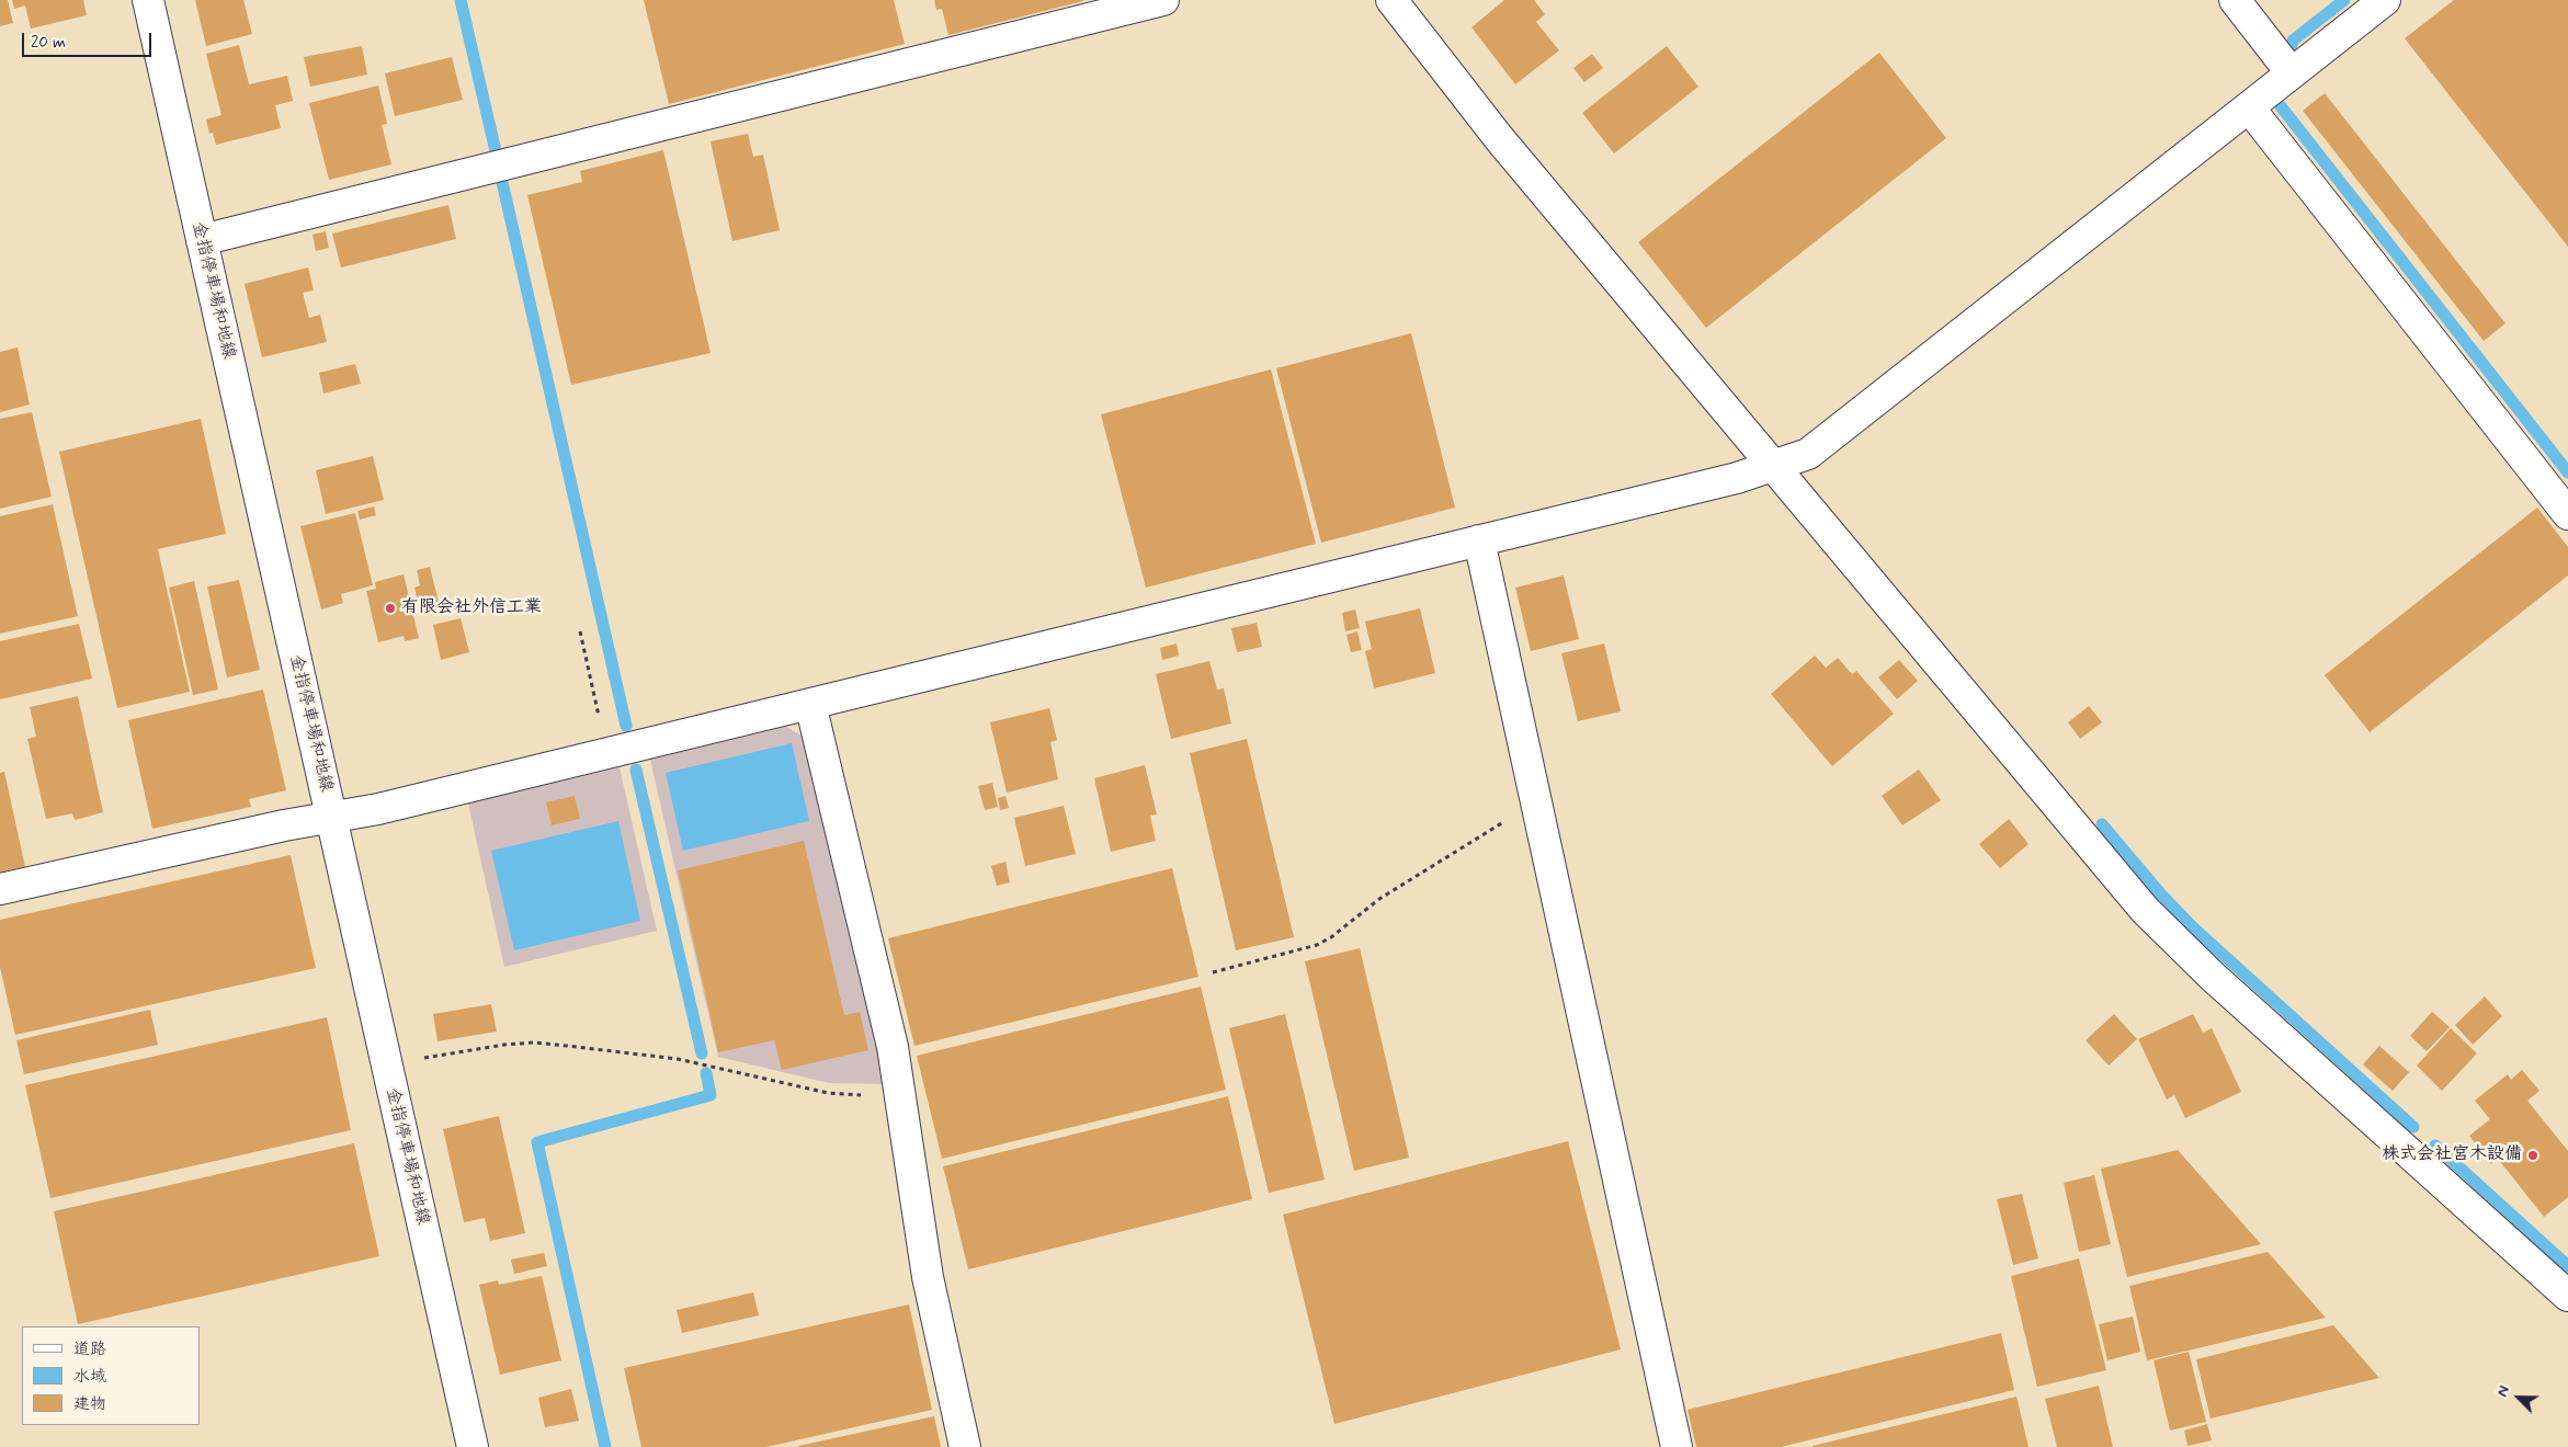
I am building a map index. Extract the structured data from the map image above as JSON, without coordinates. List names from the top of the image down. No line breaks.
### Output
{"streets":{"street":["金指停車場和地線"]},"places":["有限会社外信工業","株式会社宮木設備"],"legend":["道路","水域","建物"],"scale_bar":"20 m","north":"top left"}
